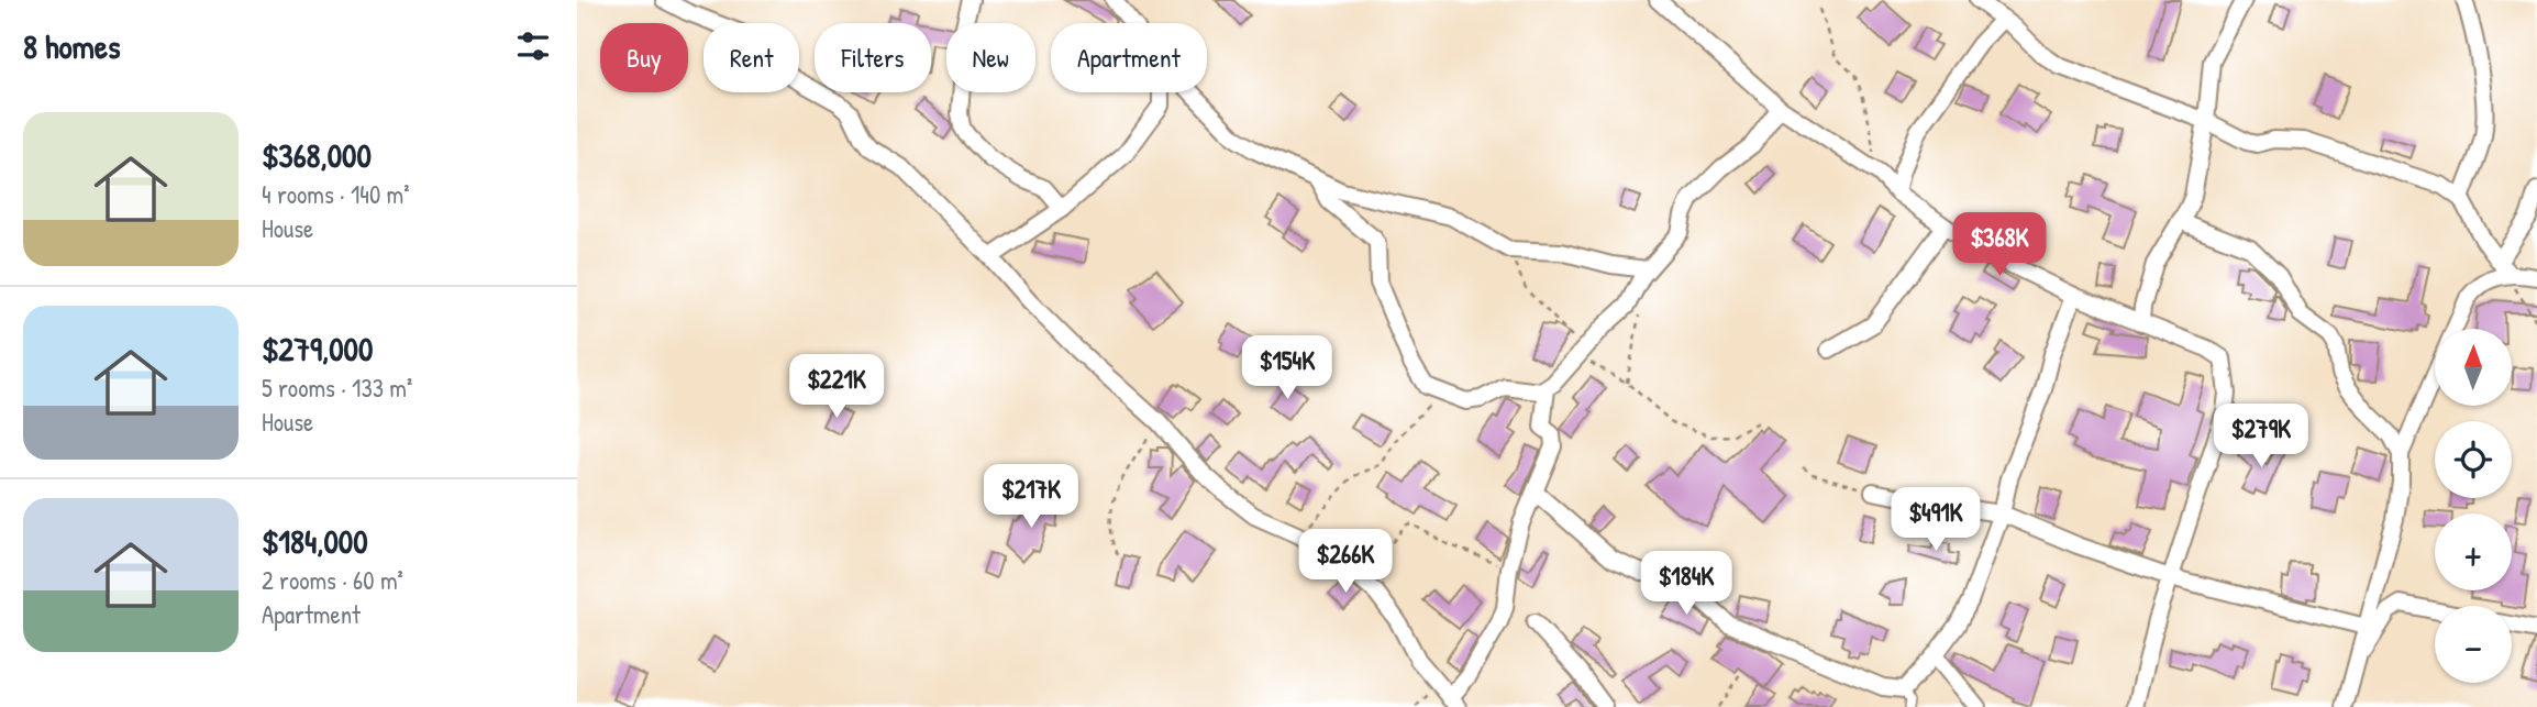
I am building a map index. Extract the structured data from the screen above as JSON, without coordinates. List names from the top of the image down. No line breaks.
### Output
{"north":"top","page":{"heading":"8 homes","chip":["Buy","Rent","Filters","New","Apartment"],"list":[{"name":"$368,000","note":"4 rooms · 140 m² · House"},{"name":"$279,000","note":"5 rooms · 133 m² · House"},{"name":"$184,000","note":"2 rooms · 60 m² · Apartment"}],"price":["$368K","$154K","$221K","$279K","$217K","$491K","$266K","$184K"],"map_buttons":["+","−"]}}
